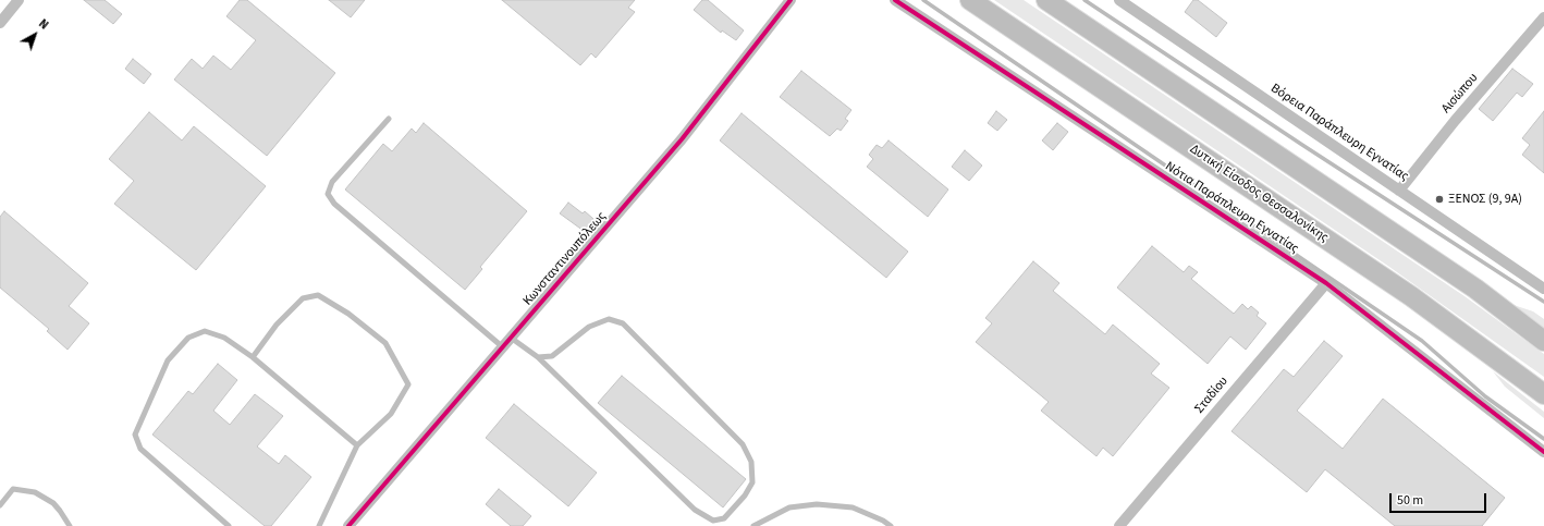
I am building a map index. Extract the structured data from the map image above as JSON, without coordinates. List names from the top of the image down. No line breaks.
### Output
{"streets":{"highway":["Δυτική Είσοδος Θεσσαλονίκης"],"street":["Αισώπου","Βόρεια Παράπλευρη Εγνατίας","Νότια Παράπλευρη Εγνατίας","Κωνσταντινουπόλεως","Σταδίου"]},"crossings":[["Αισώπου","Βόρεια Παράπλευρη Εγνατίας"],["Νότια Παράπλευρη Εγνατίας","Σταδίου"]],"places":["ΞΕΝΟΣ (9, 9Α)"],"scale_bar":"50 m","north":"top right"}
